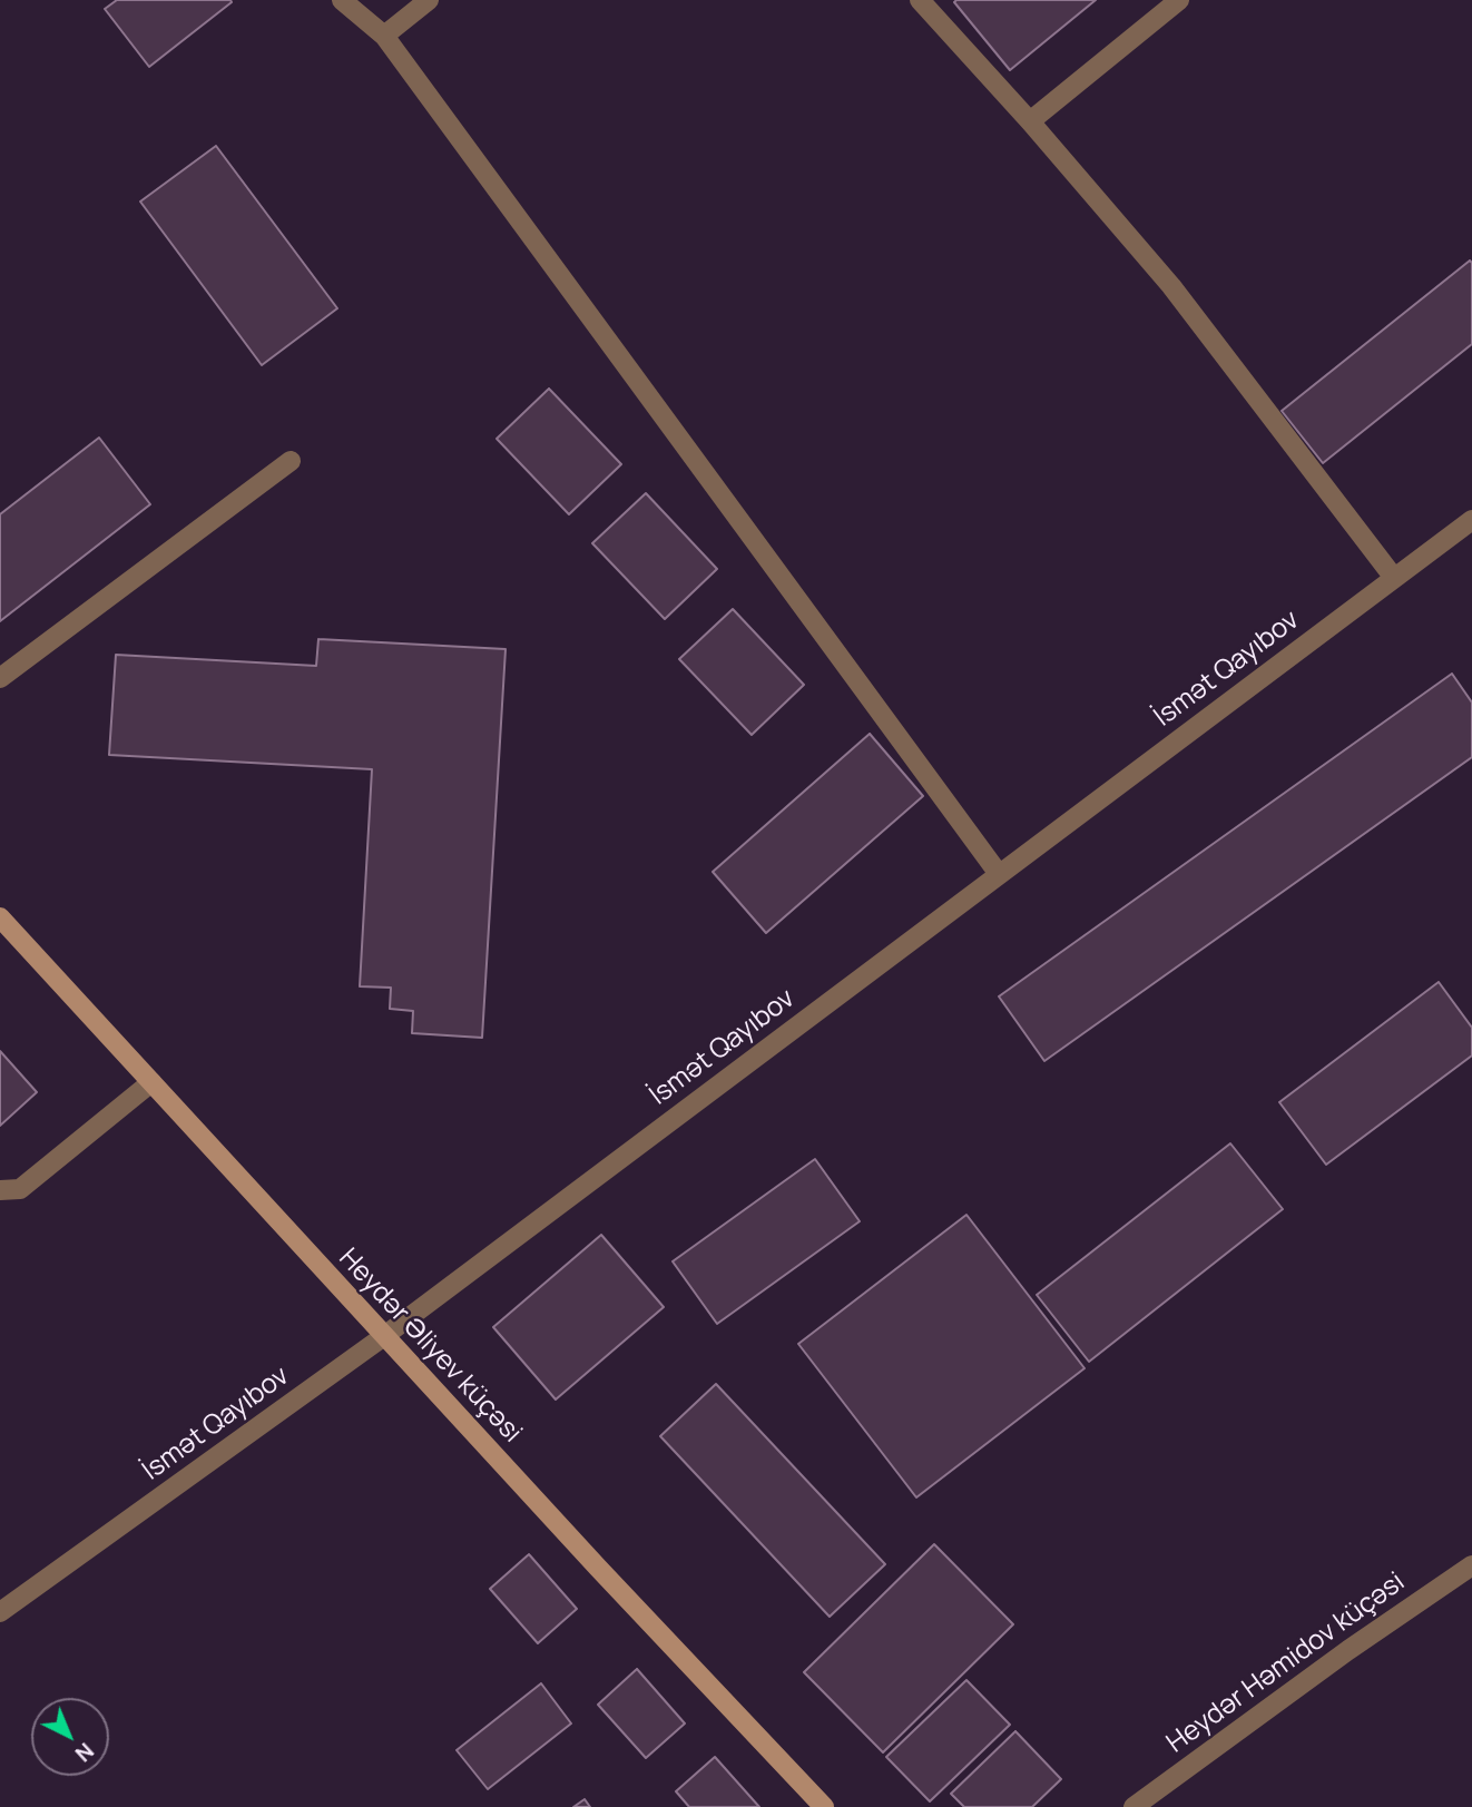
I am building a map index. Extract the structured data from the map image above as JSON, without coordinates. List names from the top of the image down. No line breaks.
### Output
{"streets":{"main road":["Heydər Əliyev küçəsi"],"street":["İsmət Qayıbov","Heydər Həmidov küçəsi"]},"crossings":[["İsmət Qayıbov","Heydər Əliyev küçəsi"]],"north":"bottom right"}
